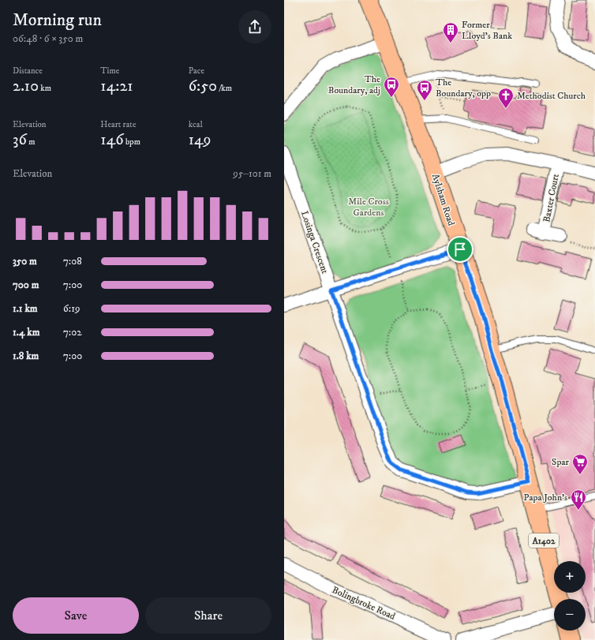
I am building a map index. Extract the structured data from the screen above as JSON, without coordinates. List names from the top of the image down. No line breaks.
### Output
{"streets":{"main road":["Aylsham Road","A1402"],"street":["Baxter Court","Losinga Crescent","Bolingbroke Road"]},"crossings":[["Baxter Court","Aylsham Road"],["Aylsham Road","Losinga Crescent"]],"parks":["Mile Cross Gardens"],"places":{"building":["Former Lloyd's Bank"],"bus stop":["The Boundary, adj","The Boundary, opp"],"church":["Methodist Church"],"supermarket":["Spar"],"restaurant":["Papa John's"]},"page":{"heading":["Morning run","06:48 · 6 × 350 m"],"stats":[["Distance","2.10 km"],["Time","14:21"],["Pace","6:50 /km"],["Elevation","36 m"],["Heart rate","146 bpm"],["kcal","149"]],"chart":["Elevation","95–101 m"],"list":[{"name":"350 m","note":"7:08"},{"name":"700 m","note":"7:00"},{"name":"1.1 km","note":"6:19"},{"name":"1.4 km","note":"7:02"},{"name":"1.8 km","note":"7:00"}],"map_buttons":["+","−"],"buttons":["Save","Share"]}}
